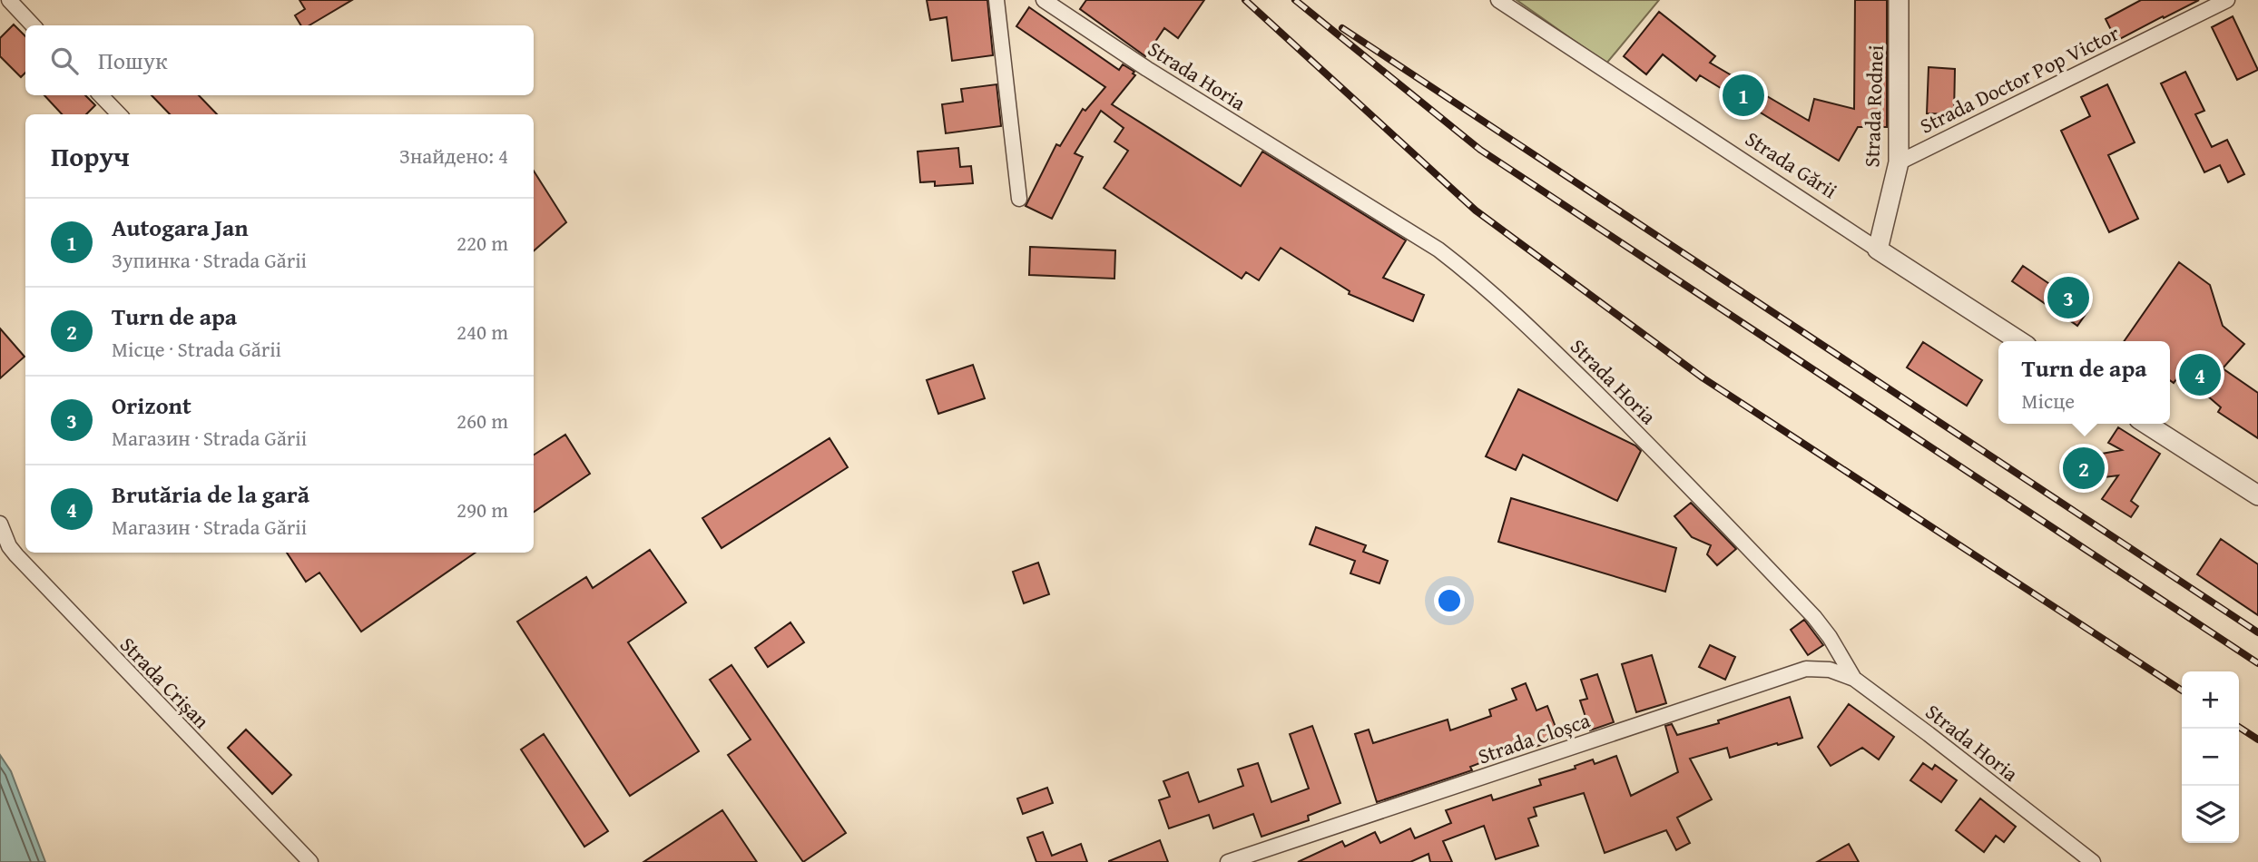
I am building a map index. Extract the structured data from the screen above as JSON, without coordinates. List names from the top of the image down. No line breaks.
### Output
{"streets":{"street":["Strada Horia","Strada Doctor Pop Victor","Strada Rodnei","Strada Gării","Strada Crișan","Strada Cloșca"]},"crossings":[["Strada Horia","Strada Cloșca"],["Strada Doctor Pop Victor","Strada Rodnei"],["Strada Rodnei","Strada Gării"]],"page":{"search":"Пошук","pins":["1","3","4","2"],"heading":["Поруч","Знайдено: 4"],"list":[{"mark":"1","name":"Autogara Jan","note":"Зупинка · Strada Gării","value":"220 m"},{"mark":"2","name":"Turn de apa","note":"Місце · Strada Gării","value":"240 m"},{"mark":"3","name":"Orizont","note":"Магазин · Strada Gării","value":"260 m"},{"mark":"4","name":"Brutăria de la gară","note":"Магазин · Strada Gării","value":"290 m"}],"popup":["Turn de apa","Місце"],"map_buttons":["+","−"]}}
